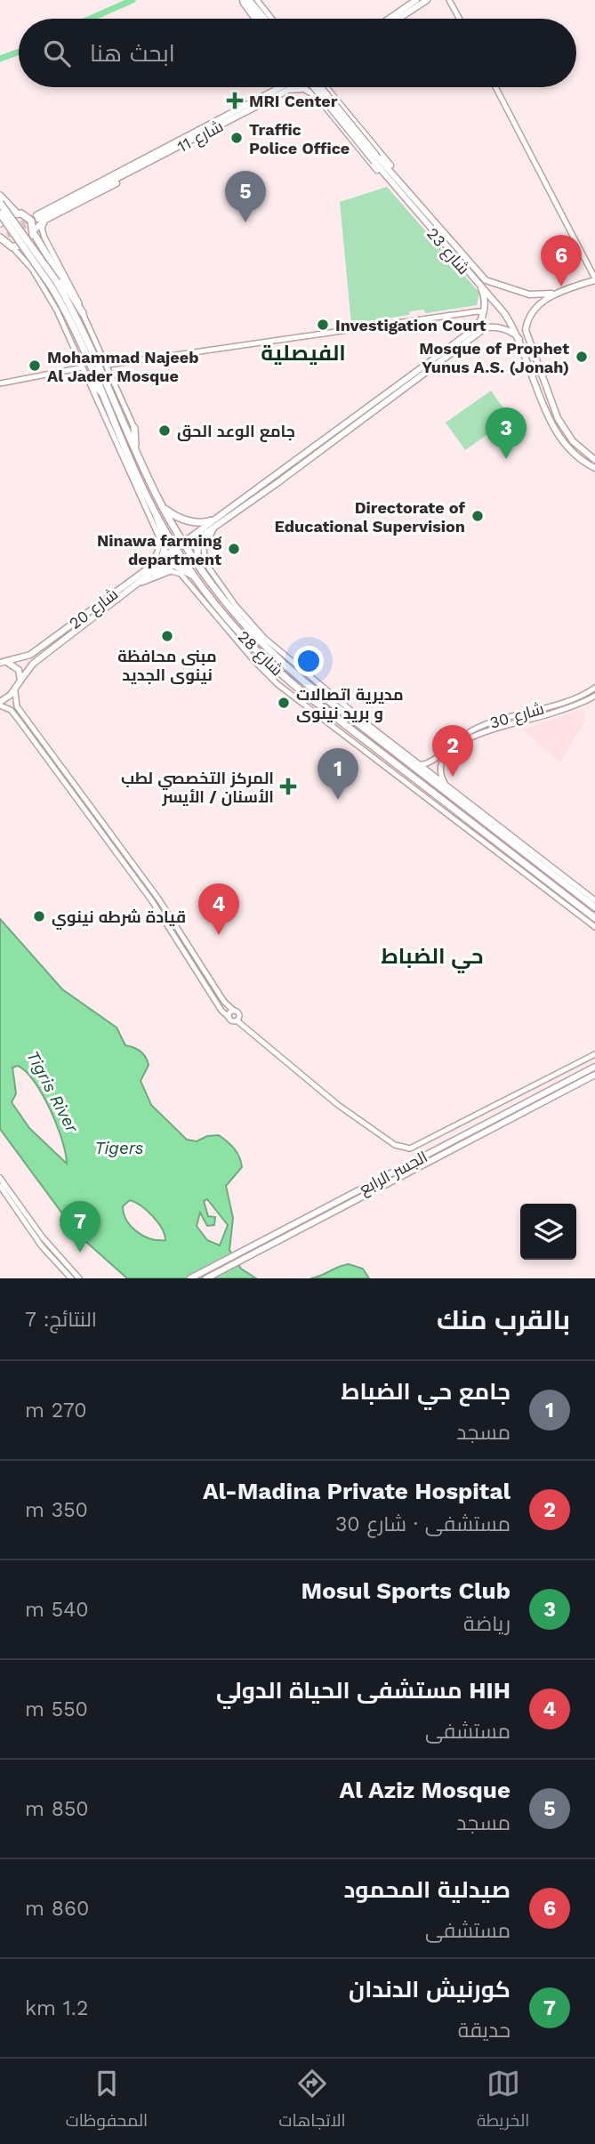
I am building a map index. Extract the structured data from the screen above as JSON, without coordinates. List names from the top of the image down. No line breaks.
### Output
{"streets":{"highway":["شارع 28"],"main road":["شارع 11","شارع 23","شارع 20","الجسر الرابع"],"street":["شارع 30"]},"crossings":[["شارع 20","شارع 28"]],"districts":["الفيصلية","حي الضباط"],"water":["Tigris River","Tigers"],"places":{"health":["MRI Center","المركز التخصصي لطب الأسنان / الأيسر"],"other":["Traffic Police Office","Investigation Court","Mosque of Prophet Yunus A.S. (Jonah)","Mohammad Najeeb Al Jader Mosque","جامع الوعد الحق","Directorate of Educational Supervision","Ninawa farming department","مبنى محافظة نينوى الجديد","مديرية اتصالات و بريد نينوى","قيادة شرطه نينوي"]},"page":{"search":"ابحث هنا","pins":["5","6","3","2","1","4","7"],"heading":["بالقرب منك","النتائج: 7"],"list":[{"mark":"1","name":"جامع حي الضباط","note":"مسجد","value":"270 m"},{"mark":"2","name":"Al-Madina Private Hospital","note":"مستشفى · شارع 30","value":"350 m"},{"mark":"3","name":"Mosul Sports Club","note":"رياضة","value":"540 m"},{"mark":"4","name":"HIH مستشفى الحياة الدولي","note":"مستشفى","value":"550 m"},{"mark":"5","name":"Al Aziz Mosque","note":"مسجد","value":"850 m"},{"mark":"6","name":"صيدلية المحمود","note":"مستشفى","value":"860 m"},{"mark":"7","name":"كورنيش الدندان","note":"حديقة","value":"1.2 km"}],"nav":["الخريطة","الاتجاهات","المحفوظات"]}}
